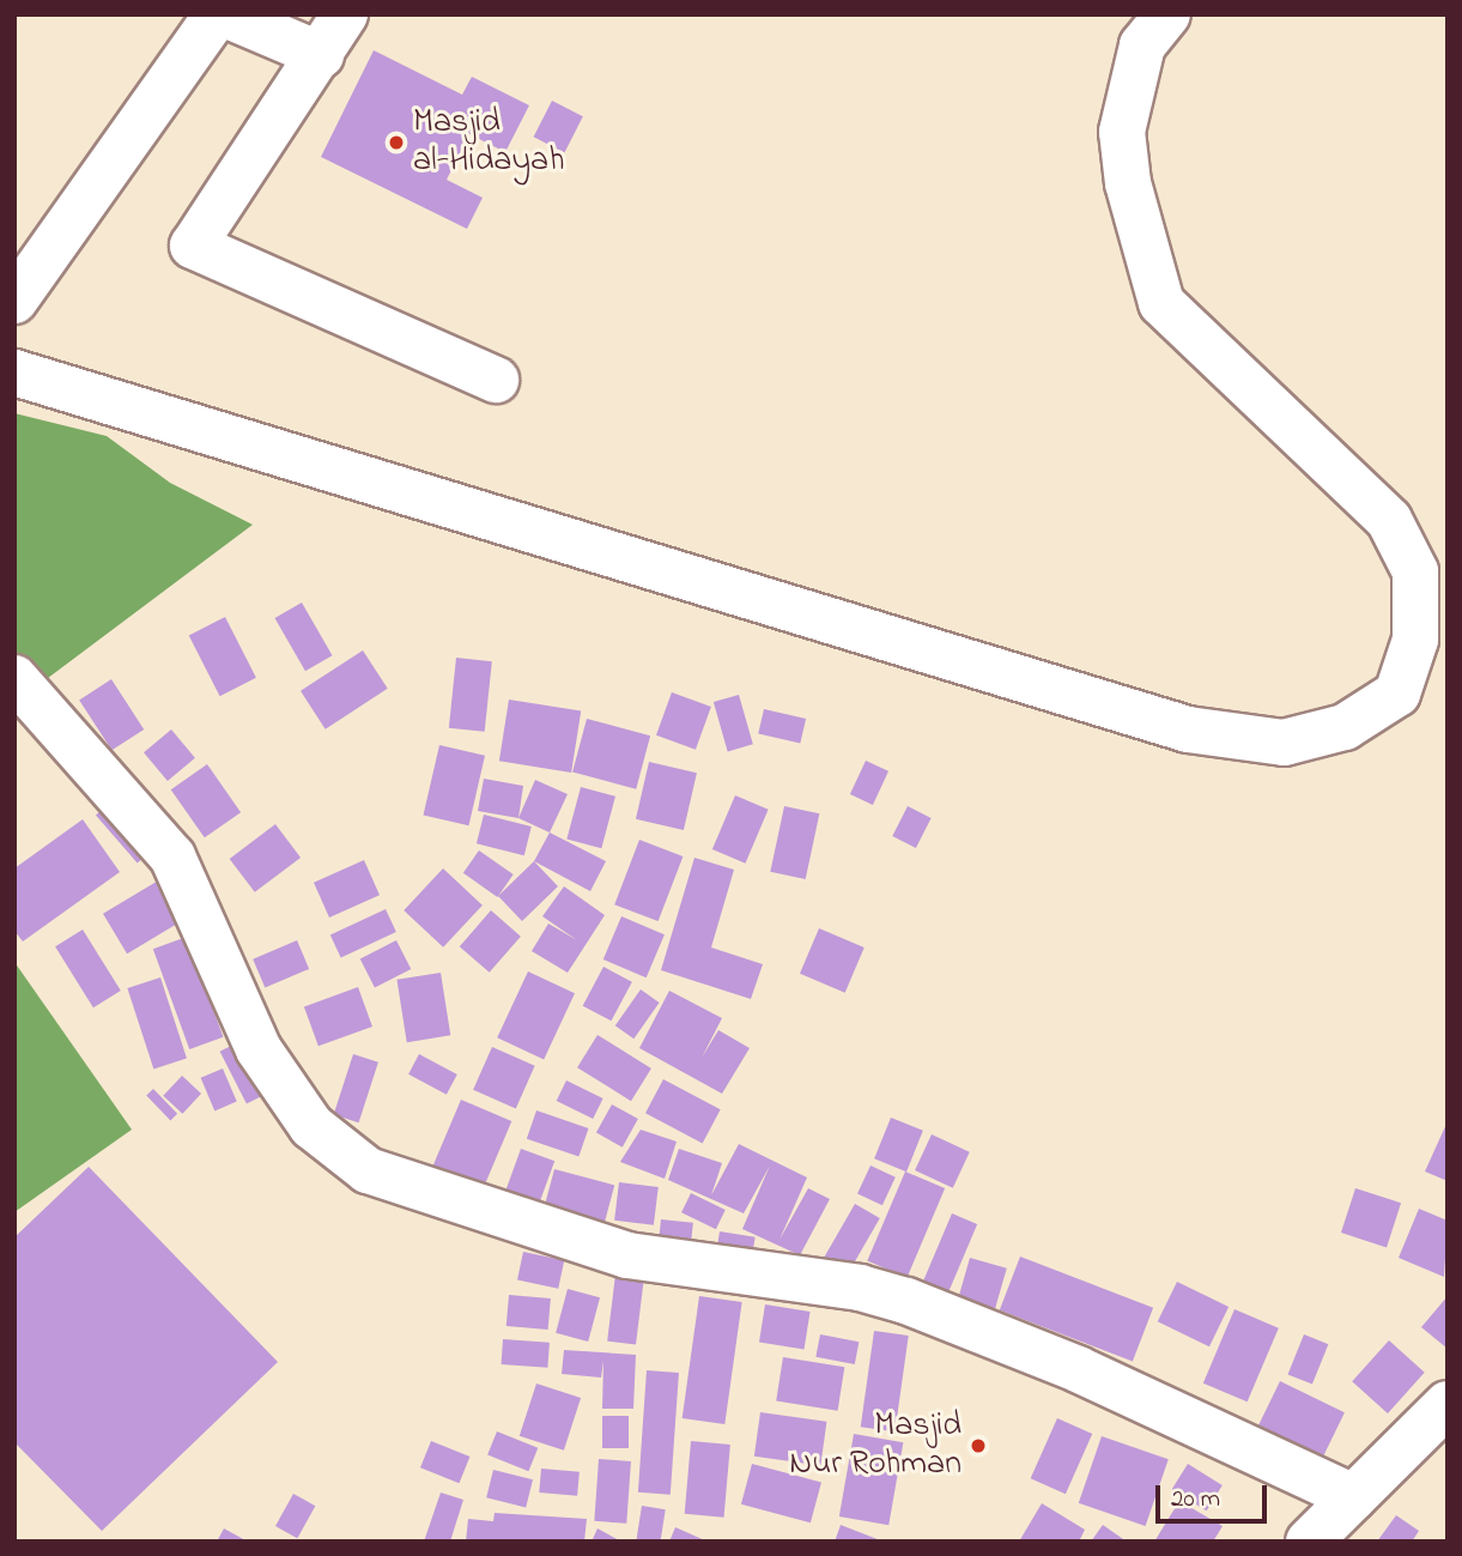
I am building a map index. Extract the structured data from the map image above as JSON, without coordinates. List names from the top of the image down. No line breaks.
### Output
{"places":["Masjid al-Hidayah","Masjid Nur Rohman"],"scale_bar":"20 m"}
